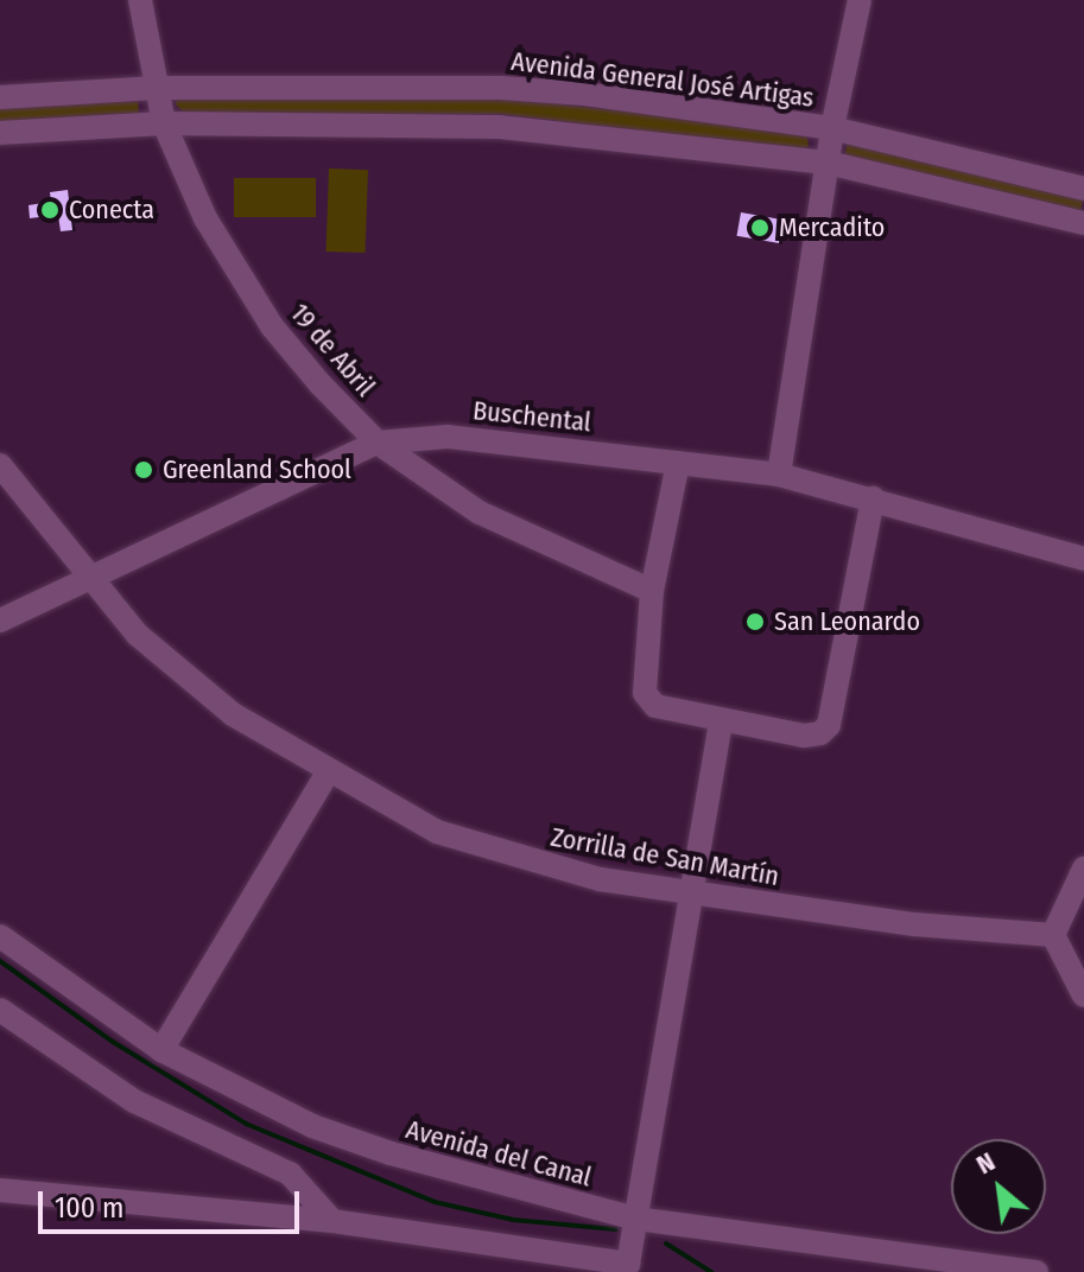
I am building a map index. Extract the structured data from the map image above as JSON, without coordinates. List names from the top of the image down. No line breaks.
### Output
{"streets":{"street":["Avenida General José Artigas","19 de Abril","Buschental","Zorrilla de San Martín","Avenida del Canal"]},"crossings":[["Avenida General José Artigas","19 de Abril"],["19 de Abril","Buschental"],["Buschental","Zorrilla de San Martín"]],"places":["Conecta","Mercadito","Greenland School","San Leonardo"],"scale_bar":"100 m","north":"top left"}
